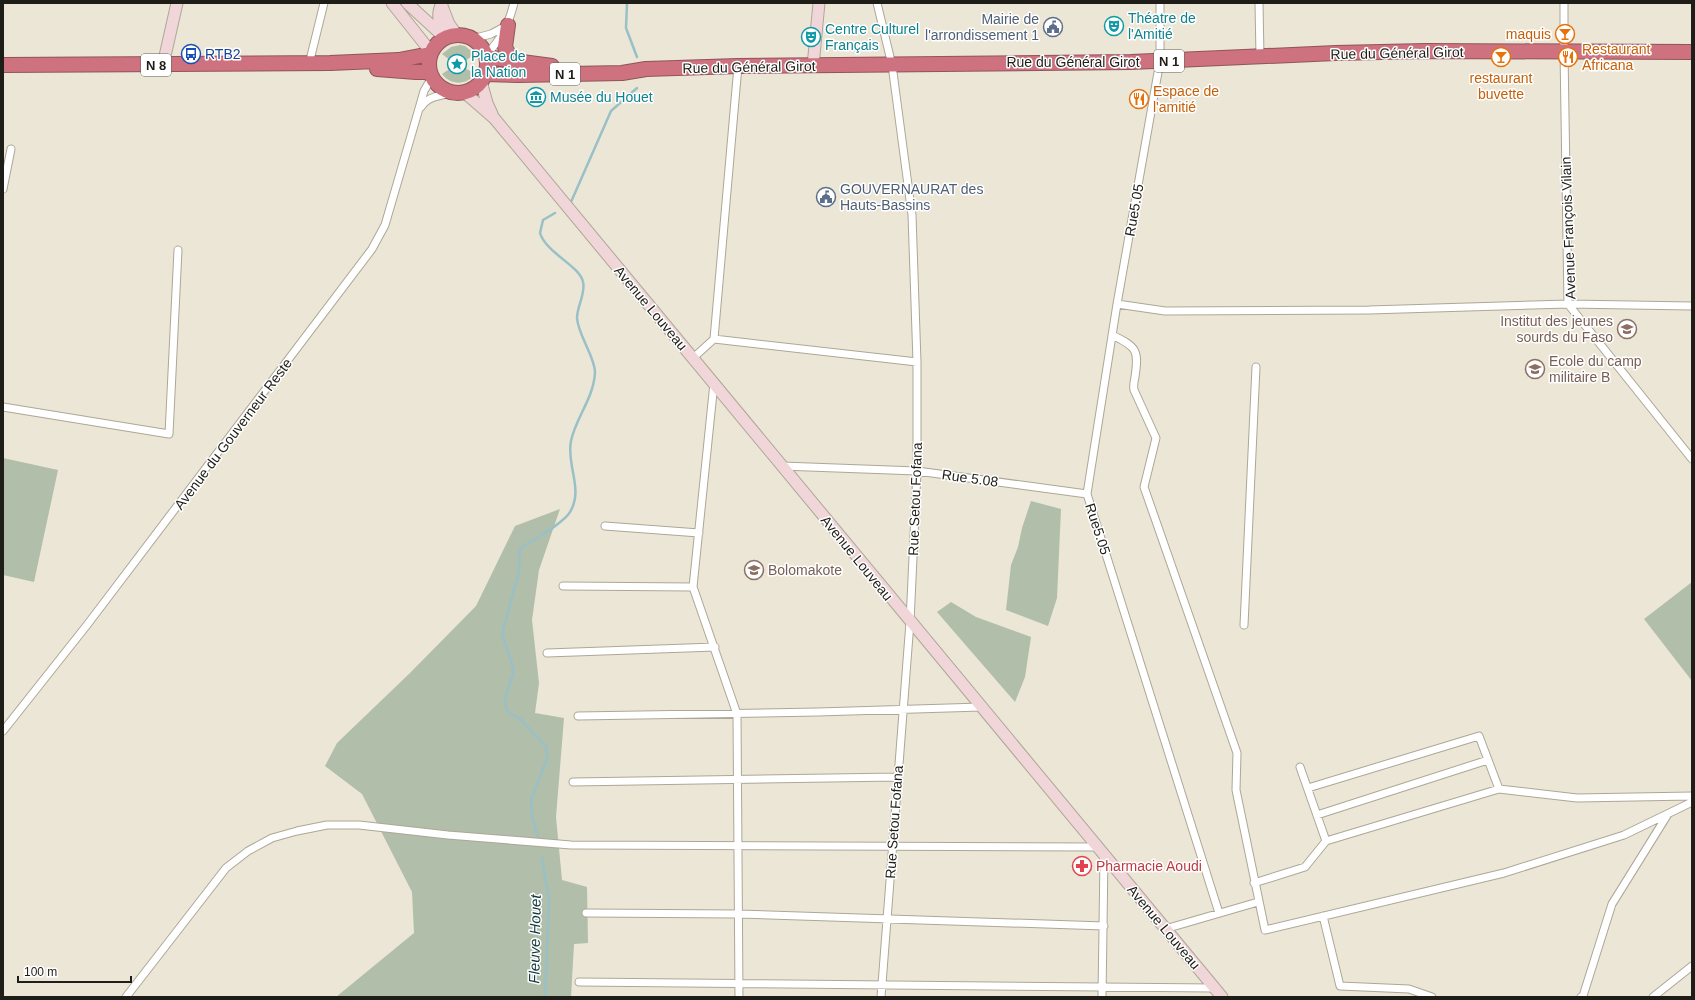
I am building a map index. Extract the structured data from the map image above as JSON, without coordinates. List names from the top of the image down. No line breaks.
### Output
{"streets":{"highway":["Rue du Général Girot","N 1","N 8"],"main road":["Avenue Louveau"],"street":["Rue5.05","Avenue François Vilain","Avenue du Gouverneur Reste","Rue 5.08","Rue Setou Fofana"]},"crossings":[["Rue du Général Girot","N 1"],["Rue du Général Girot","Rue5.05"],["Rue du Général Girot","Avenue François Vilain"],["Rue du Général Girot","Rue Setou Fofana"],["N 1","N 8"],["N 1","Avenue Louveau"],["N 1","Avenue du Gouverneur Reste"],["N 8","Avenue Louveau"],["N 8","Avenue du Gouverneur Reste"],["Rue5.05","Rue 5.08"],["Avenue Louveau","Avenue du Gouverneur Reste"],["Avenue Louveau","Rue 5.08"],["Avenue Louveau","Rue Setou Fofana"],["Rue 5.08","Rue Setou Fofana"]],"water":["Fleuve Houet"],"places":{"theatre":["Théatre de l'Amitié","Centre Culturel Français"],"public building":["Mairie de l'arrondissement 1","GOUVERNAURAT des Hauts-Bassins"],"bar":["maquis","restaurant buvette"],"bus stop":["RTB2"],"restaurant":["Restaurant Africana","Espace de l'amitié"],"place":["Place de la Nation"],"museum":["Musée du Houet"],"school or university":["Institut des jeunes sourds du Faso","Ecole du camp militaire B","Bolomakote"],"pharmacy":["Pharmacie Aoudi"]},"scale_bar":"100 m"}
